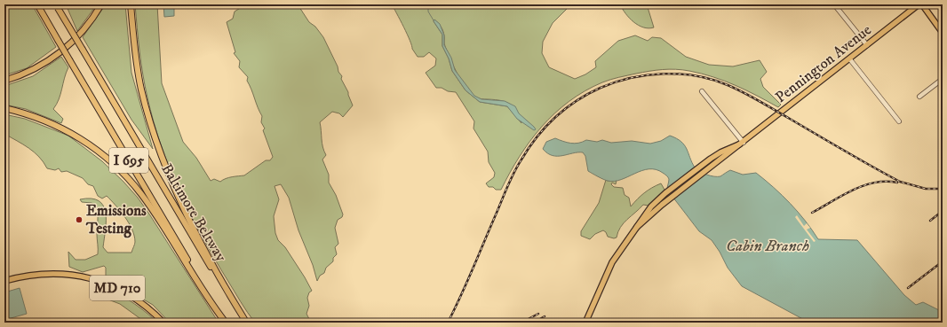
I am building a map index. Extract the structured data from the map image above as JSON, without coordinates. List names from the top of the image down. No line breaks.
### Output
{"streets":{"highway":["I 695","Baltimore Beltway"],"main road":["Pennington Avenue","MD 710"]},"water":["Cabin Branch"],"places":["Emissions Testing"]}
